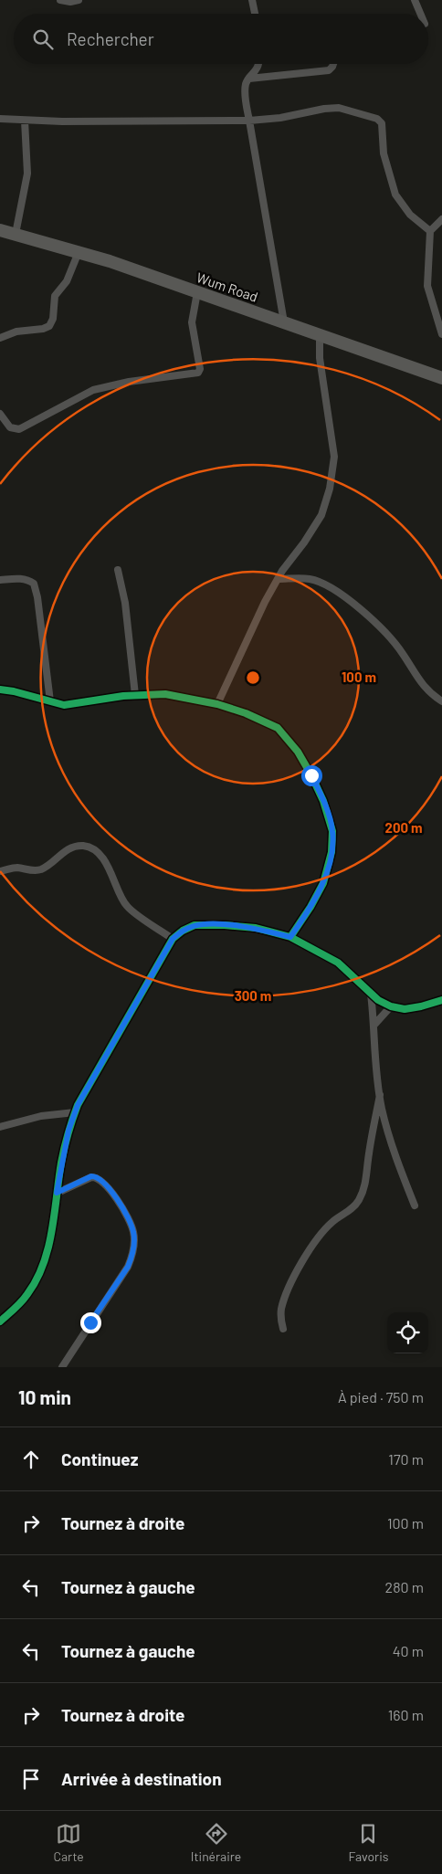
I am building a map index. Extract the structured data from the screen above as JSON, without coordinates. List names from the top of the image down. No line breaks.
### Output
{"streets":{"highway":["Wum Road"]},"page":{"search":"Rechercher","heading":["10 min","À pied · 750 m"],"list":[["Continuez","170 m"],["Tournez à droite","100 m"],["Tournez à gauche","280 m"],["Tournez à gauche","40 m"],["Tournez à droite","160 m"],"Arrivée à destination"],"nav":["Carte","Itinéraire","Favoris"]},"rings":["100 m","200 m","300 m"]}
